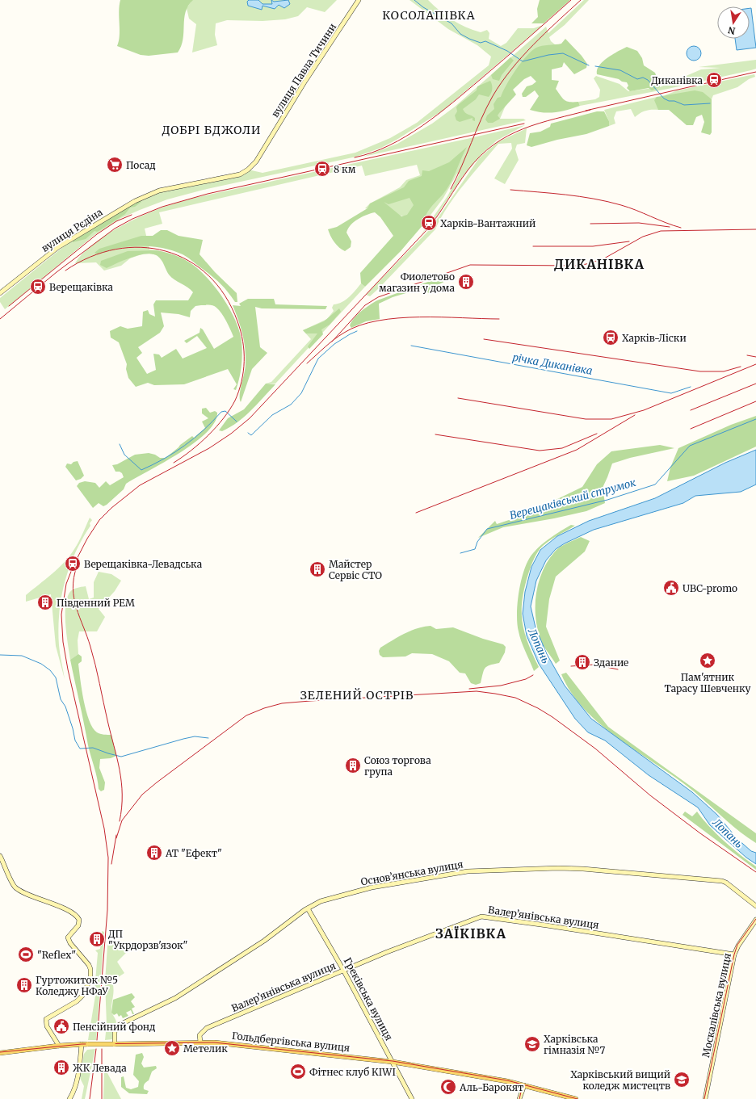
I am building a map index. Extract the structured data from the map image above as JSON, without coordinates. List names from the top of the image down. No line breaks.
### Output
{"streets":{"main road":["Гольдбергівська вулиця"],"street":["вулиця Павла Тичини","вулиця Рєдіна","Основ’янська вулиця","Валер’янівська вулиця","Греківська вулиця","Москалівська вулиця"]},"crossings":[["вулиця Павла Тичини","вулиця Рєдіна"],["Основ’янська вулиця","Греківська вулиця"],["Основ’янська вулиця","Гольдбергівська вулиця"],["Валер’янівська вулиця","Греківська вулиця"],["Валер’янівська вулиця","Москалівська вулиця"],["Валер’янівська вулиця","Гольдбергівська вулиця"],["Греківська вулиця","Гольдбергівська вулиця"]],"districts":["КОСОЛАПІВКА","ДОБРІ БДЖОЛИ","ДИКАНІВКА","ЗЕЛЕНИЙ ОСТРІВ","ЗАЇКІВКА"],"water":["річка Диканівка","Верещаківський струмок","Лопань"],"places":{"station":["Диканівка","8 км","Харків-Вантажний","Верещаківка","Харків-Ліски","Верещаківка-Левадська"],"supermarket":["Посад"],"building":["Фиолетово магазин у дома","Майстер Сервіс СТО","Південний РЕМ","Здание","Союз торгова група","АТ \"Ефект\"","ДП \"Укрдорзв'язок\"","Гуртожиток №5 Коледжу НФаУ","ЖК Левада"],"public building":["UBC-promo","Пенсійний фонд"],"place":["Пам'ятник Тарасу Шевченку","Метелик"],"sports":["\"Reflex\"","Фітнес клуб KIWI"],"school or university":["Харківська гімназія №7","Харківський вищий коледж мистецтв"],"mosque":["Аль-Барокят"]},"north":"bottom"}
